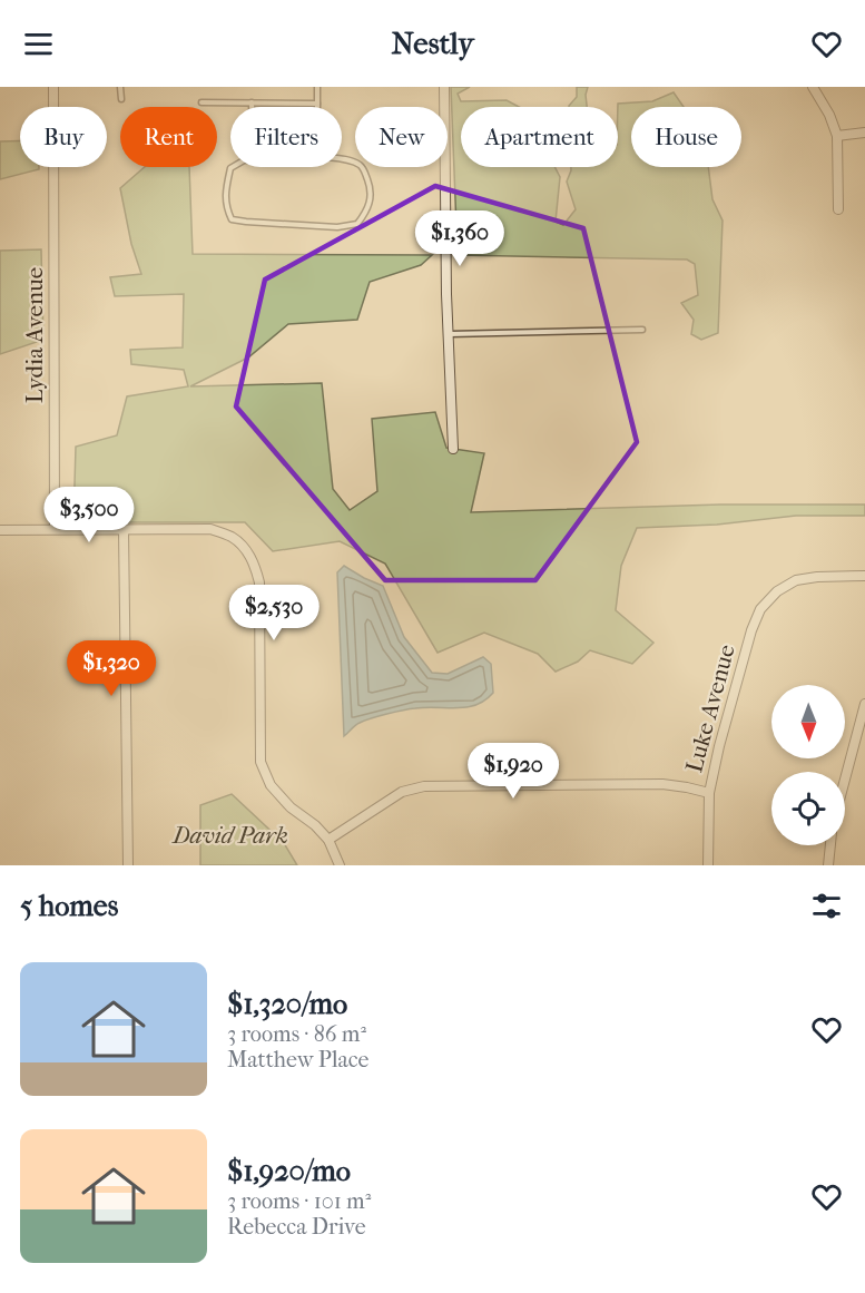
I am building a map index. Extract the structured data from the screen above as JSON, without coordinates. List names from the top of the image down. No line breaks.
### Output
{"streets":{"street":["Lydia Avenue","Luke Avenue"]},"parks":["David Park"],"north":"bottom","page":{"header":"Nestly","chip":["Buy","Rent","Filters","New","Apartment","House"],"price":["$1,360","$3,500","$2,530","$1,320","$1,920"],"heading":"5 homes","list":[{"name":"$1,320/mo","note":"3 rooms · 86 m² · Matthew Place"},{"name":"$1,920/mo","note":"3 rooms · 101 m² · Rebecca Drive"}]}}
